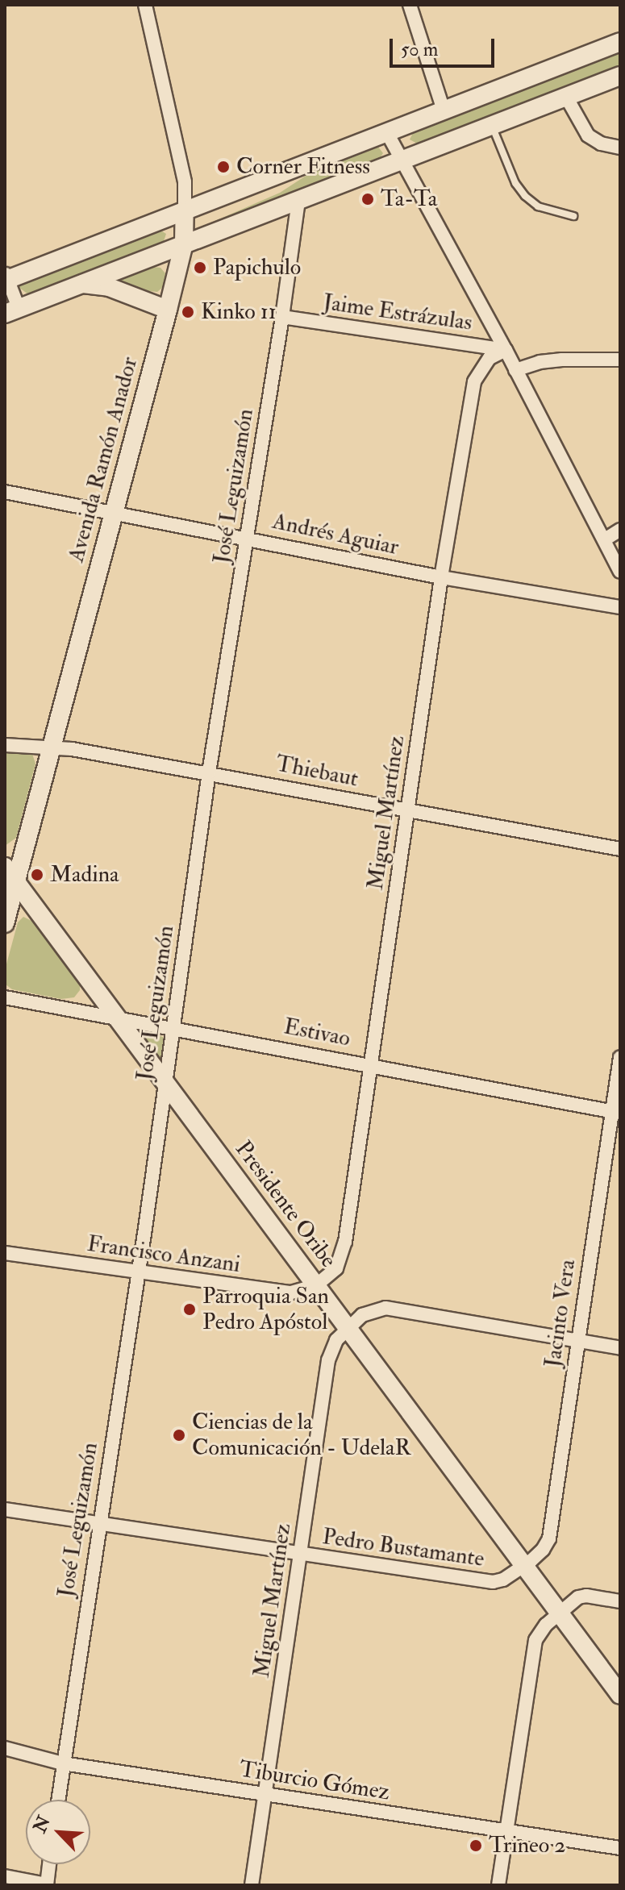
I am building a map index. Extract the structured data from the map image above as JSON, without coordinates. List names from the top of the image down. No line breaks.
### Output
{"streets":{"street":["Jaime Estrázulas","Avenida Ramón Anador","José Leguizamón","Andrés Aguiar","Thiebaut","Miguel Martínez","Estivao","Presidente Oribe","Francisco Anzani","Jacinto Vera","Pedro Bustamante","Tiburcio Gómez"]},"crossings":[["Jaime Estrázulas","José Leguizamón"],["Jaime Estrázulas","Miguel Martínez"],["Avenida Ramón Anador","Andrés Aguiar"],["Avenida Ramón Anador","Thiebaut"],["Avenida Ramón Anador","Presidente Oribe"],["José Leguizamón","Andrés Aguiar"],["José Leguizamón","Thiebaut"],["José Leguizamón","Estivao"],["José Leguizamón","Presidente Oribe"],["José Leguizamón","Francisco Anzani"],["José Leguizamón","Pedro Bustamante"],["José Leguizamón","Tiburcio Gómez"],["Andrés Aguiar","Miguel Martínez"],["Thiebaut","Miguel Martínez"],["Miguel Martínez","Estivao"],["Miguel Martínez","Presidente Oribe"],["Miguel Martínez","Francisco Anzani"],["Miguel Martínez","Pedro Bustamante"],["Miguel Martínez","Tiburcio Gómez"],["Estivao","Presidente Oribe"],["Estivao","Jacinto Vera"],["Presidente Oribe","Francisco Anzani"],["Presidente Oribe","Jacinto Vera"],["Presidente Oribe","Pedro Bustamante"],["Jacinto Vera","Pedro Bustamante"]],"places":["Corner Fitness","Ta-Ta","Papichulo","Kinko 11","Madina","Parroquia San Pedro Apóstol","Ciencias de la Comunicación - UdelaR","Trineo 2"],"scale_bar":"50 m","north":"top left"}
